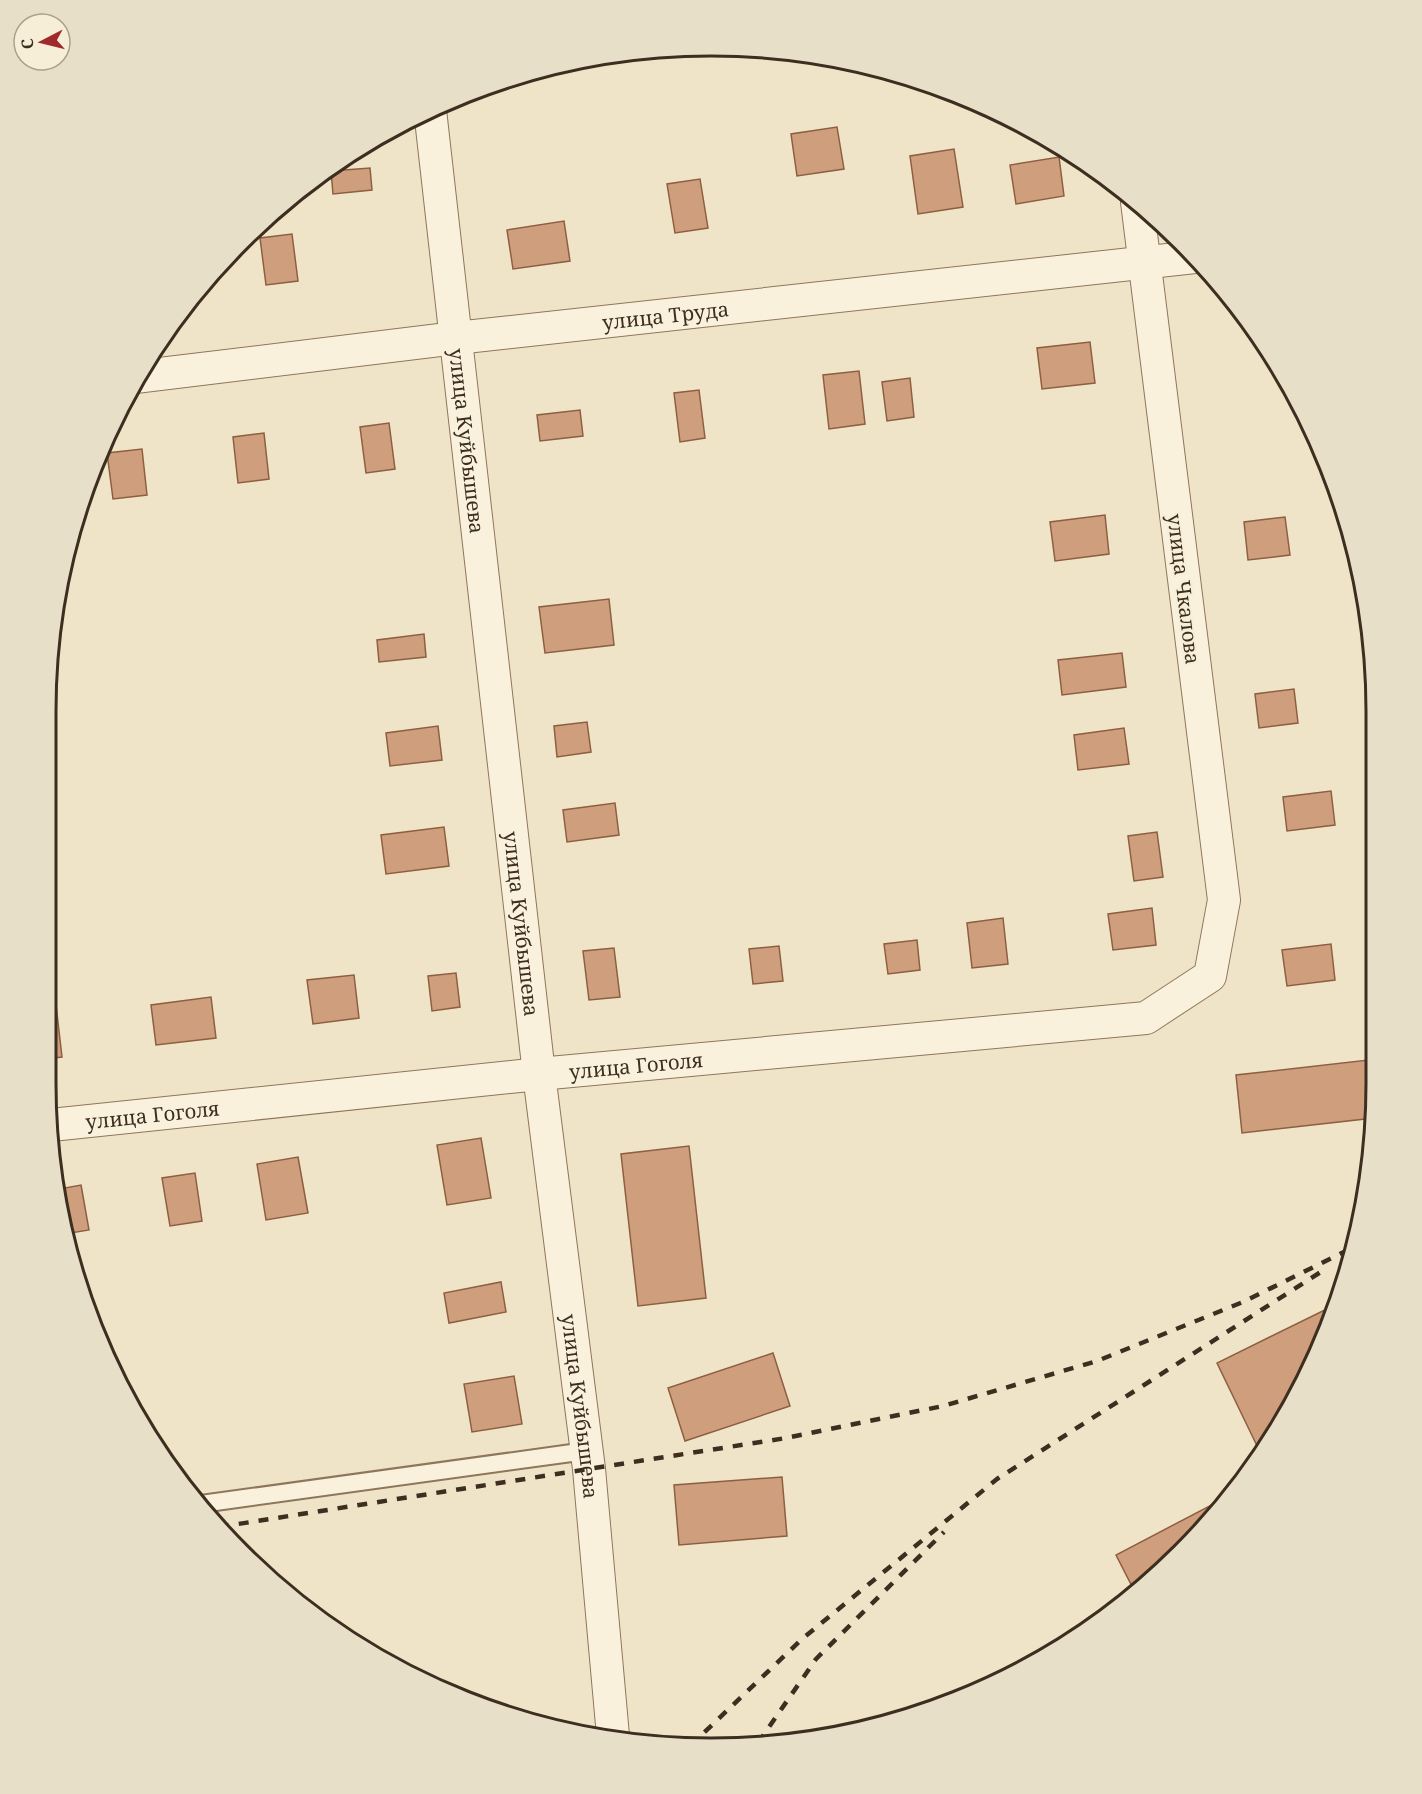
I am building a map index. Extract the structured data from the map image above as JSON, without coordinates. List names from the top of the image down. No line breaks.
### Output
{"streets":{"street":["улица Труда","улица Куйбышева","улица Чкалова","улица Гоголя"]},"crossings":[["улица Труда","улица Куйбышева"],["улица Труда","улица Чкалова"],["улица Куйбышева","улица Гоголя"],["улица Чкалова","улица Гоголя"]],"north":"left"}
